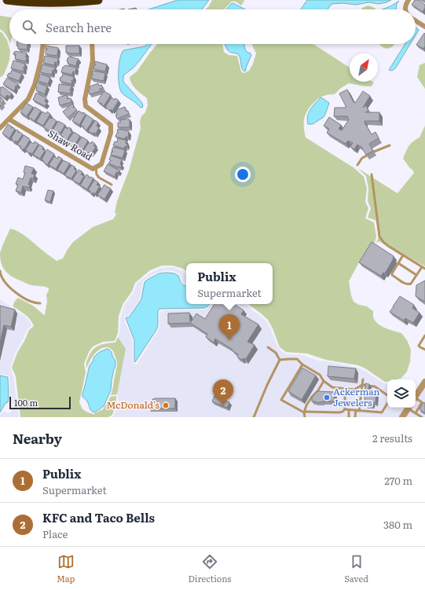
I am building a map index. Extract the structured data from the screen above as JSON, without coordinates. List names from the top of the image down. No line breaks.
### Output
{"streets":{"street":["Shaw Road"]},"places":["Ackerman Jewelers","McDonald's"],"scale_bar":"100 m","north":"top right","page":{"search":"Search here","popup":["Publix","Supermarket"],"pins":["1","2"],"scale":"100 m","heading":["Nearby","2 results"],"list":[{"mark":"1","name":"Publix","note":"Supermarket","value":"270 m"},{"mark":"2","name":"KFC and Taco Bells","note":"Place","value":"380 m"}],"nav":["Map","Directions","Saved"]}}
